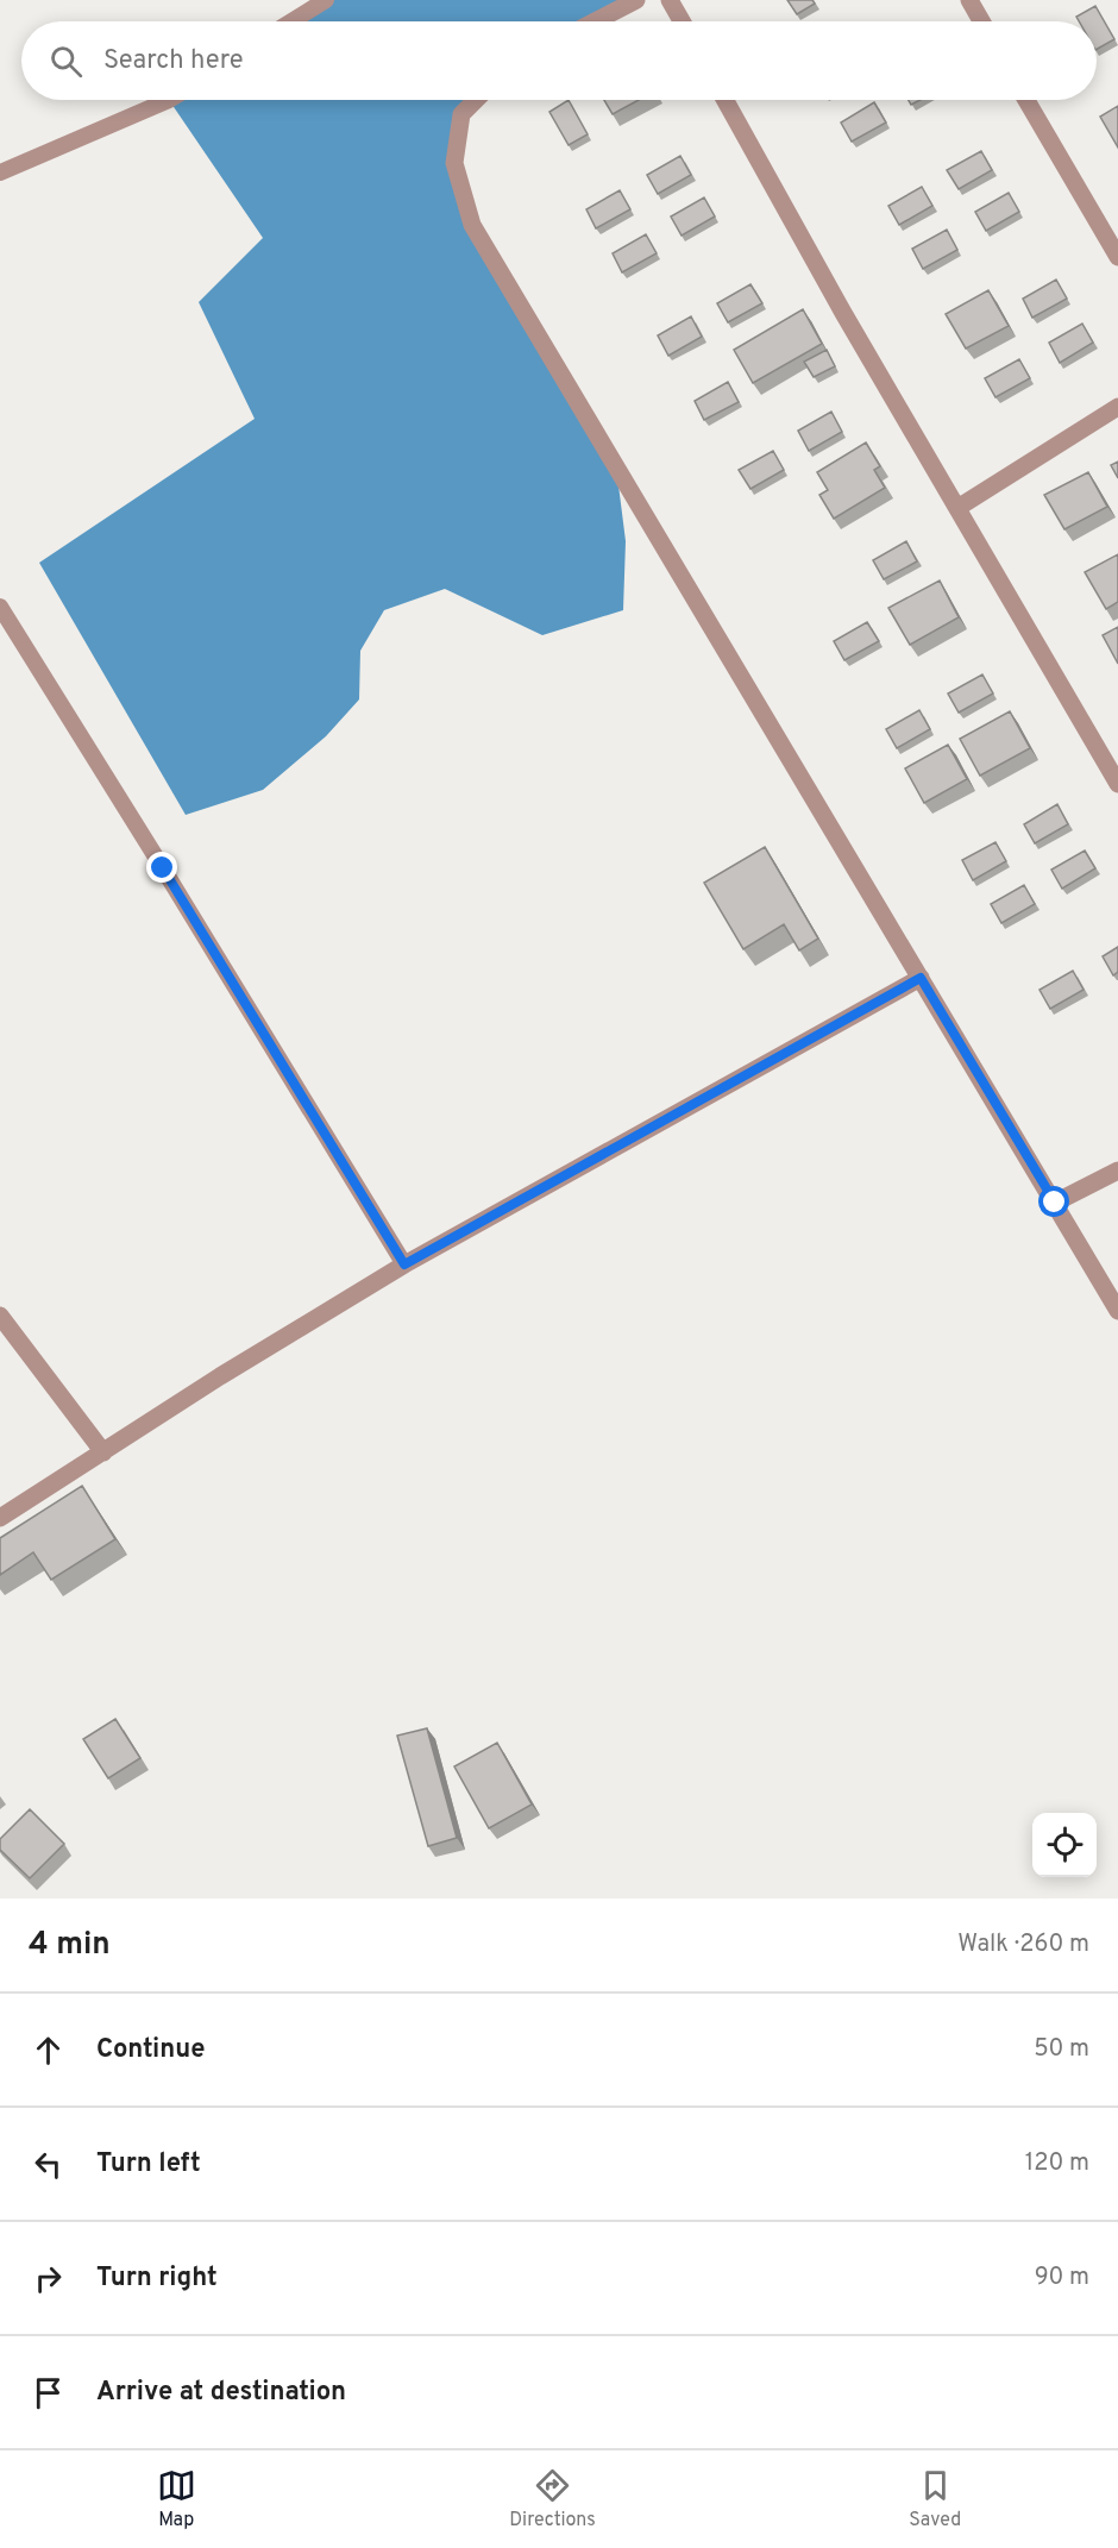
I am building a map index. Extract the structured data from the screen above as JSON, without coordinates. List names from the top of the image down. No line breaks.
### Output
{"page":{"search":"Search here","heading":["4 min","Walk · 260 m"],"list":[["Continue","50 m"],["Turn left","120 m"],["Turn right","90 m"],"Arrive at destination"],"nav":["Map","Directions","Saved"]}}
